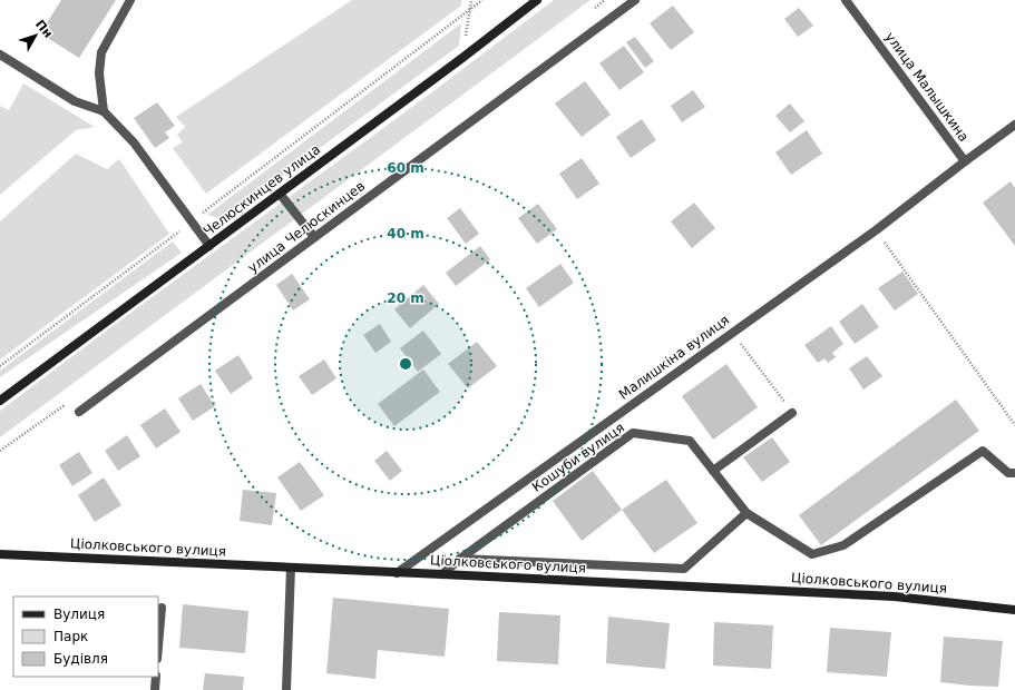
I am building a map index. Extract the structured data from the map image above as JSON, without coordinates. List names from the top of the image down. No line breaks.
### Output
{"streets":{"main road":["Челюскинцев улица","Ціолковського вулиця"],"street":["улица Малышкина","улица Челюскинцев","Малишкіна вулиця","Кошуби вулиця"]},"crossings":[["улица Малышкина","Малишкіна вулиця"],["Малишкіна вулиця","Ціолковського вулиця"],["Кошуби вулиця","Ціолковського вулиця"]],"legend":["Вулиця","Парк","Будівля"],"north":"top right","rings":["60 m","40 m","20 m"]}
